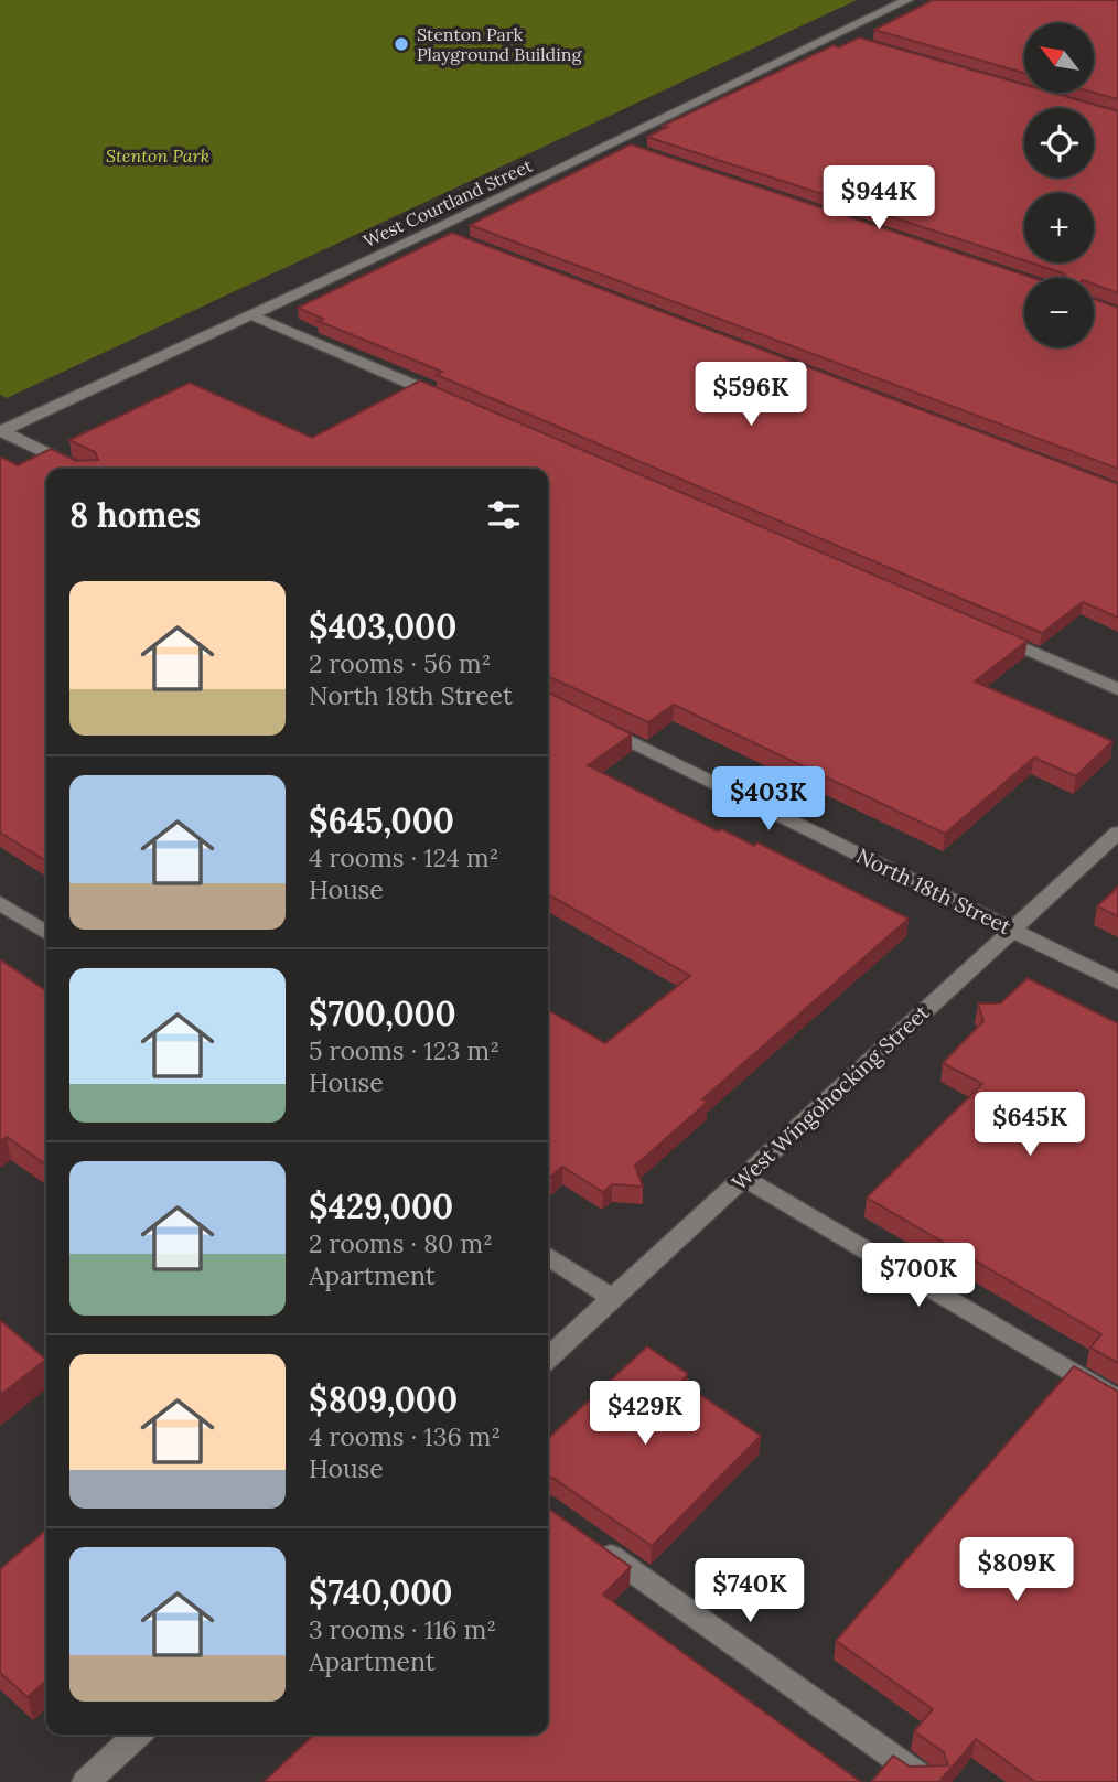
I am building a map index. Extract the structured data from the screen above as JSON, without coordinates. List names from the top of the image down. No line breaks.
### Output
{"streets":{"street":["West Courtland Street","North 18th Street","West Wingohocking Street"]},"crossings":[["North 18th Street","West Wingohocking Street"]],"parks":["Stenton Park"],"places":["Stenton Park Playground Building"],"north":"top left","page":{"map_buttons":["+","−"],"price":["$944K","$596K","$403K","$645K","$700K","$429K","$809K","$740K"],"heading":"8 homes","list":[{"name":"$403,000","note":"2 rooms · 56 m² · North 18th Street"},{"name":"$645,000","note":"4 rooms · 124 m² · House"},{"name":"$700,000","note":"5 rooms · 123 m² · House"},{"name":"$429,000","note":"2 rooms · 80 m² · Apartment"},{"name":"$809,000","note":"4 rooms · 136 m² · House"},{"name":"$740,000","note":"3 rooms · 116 m² · Apartment"}]}}
